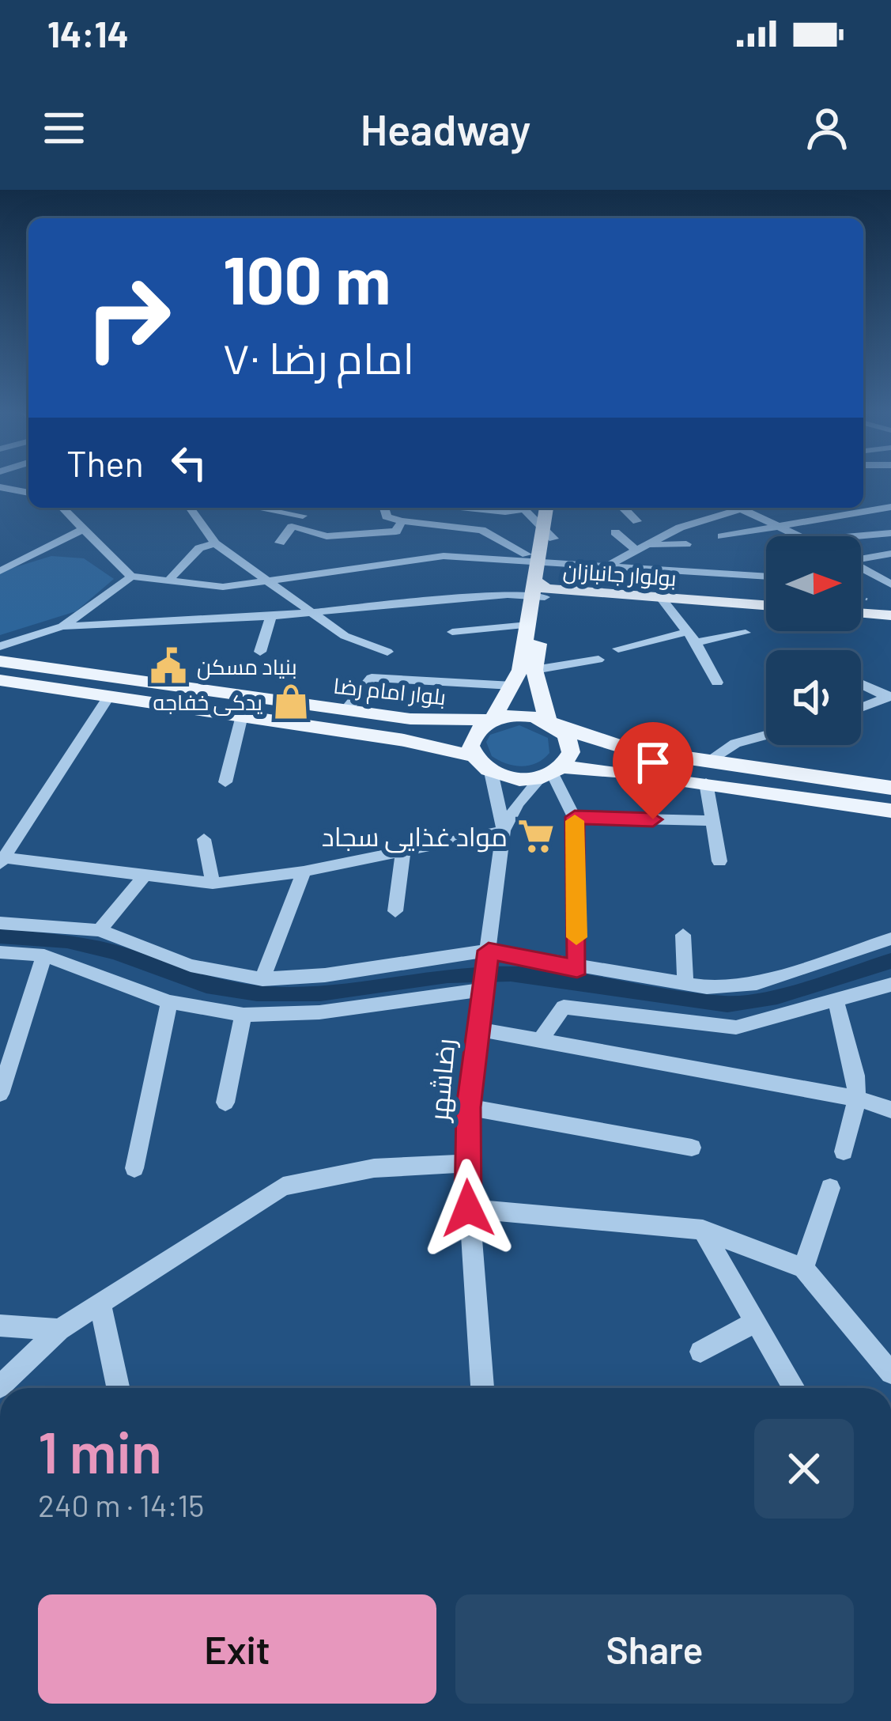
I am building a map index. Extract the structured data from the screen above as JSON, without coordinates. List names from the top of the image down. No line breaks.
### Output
{"streets":{"main road":["بولوار جانبازان","بلوار امام رضا"],"street":["رضاشهر"]},"places":{"public building":["بنیاد مسکن"],"shop":["یدکی خفاجه"],"supermarket":["مواد غذایی سجاد"]},"north":"right","page":{"status":"14:14","header":"Headway","turn":["100 m","امام رضا ۷۰"],"then":"Then","heading":["1 min","240 m · 14:15"],"buttons":["Exit","Share"]}}
